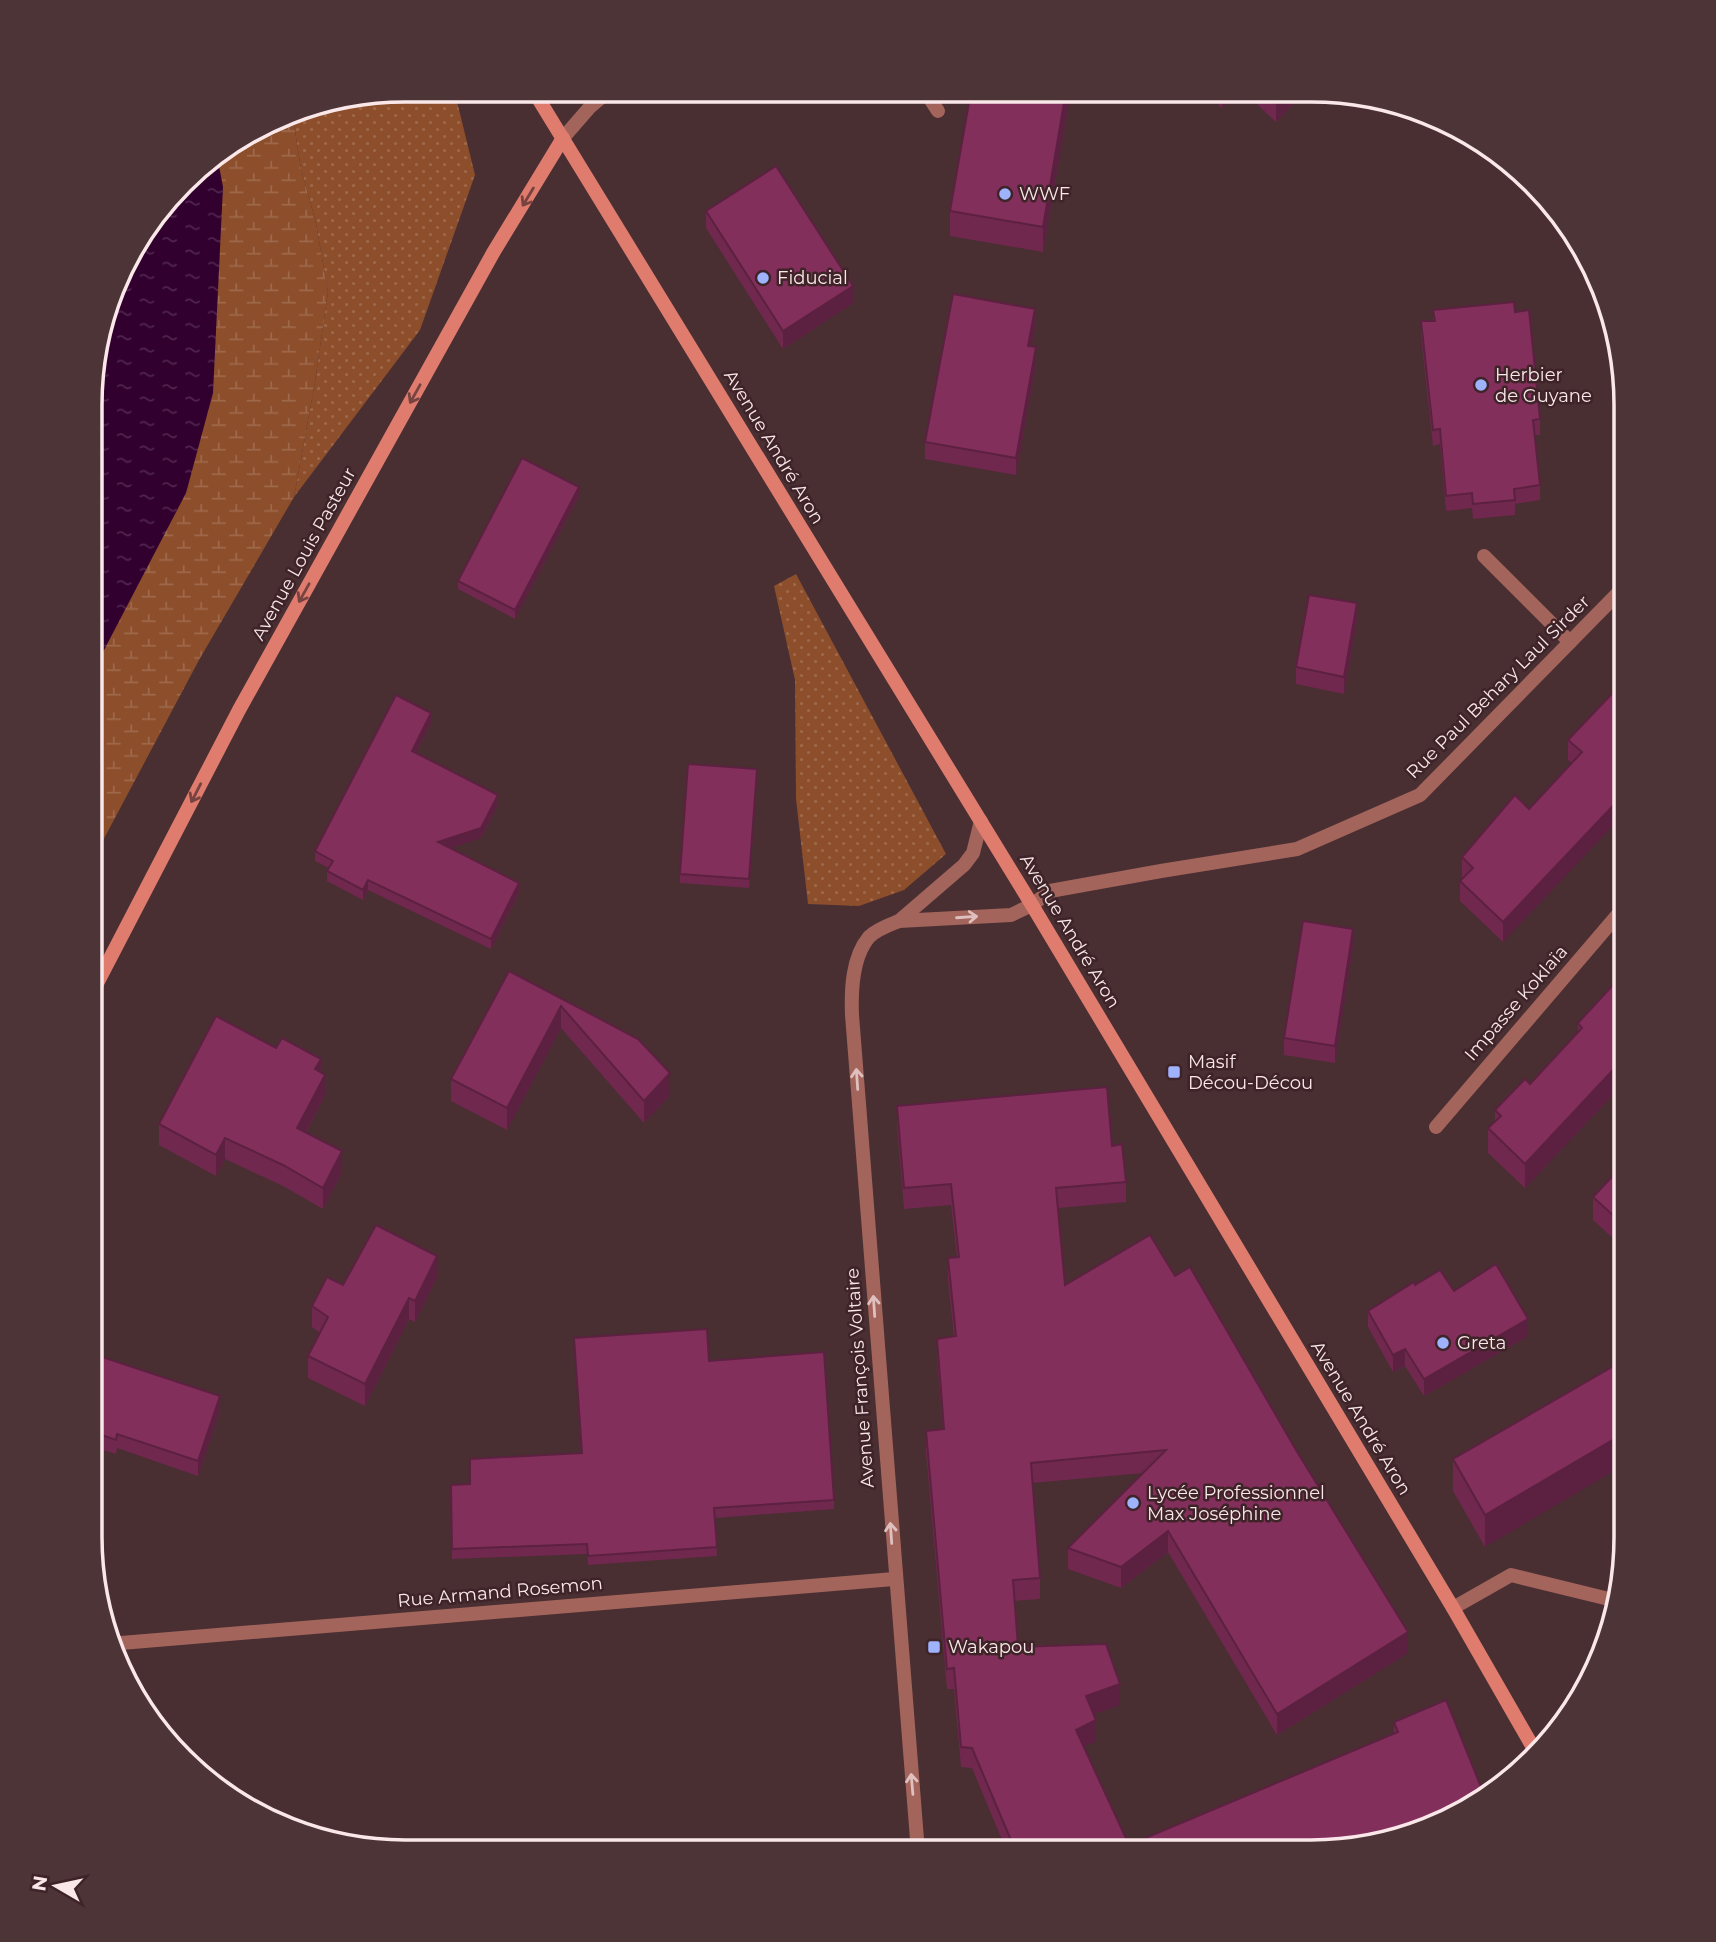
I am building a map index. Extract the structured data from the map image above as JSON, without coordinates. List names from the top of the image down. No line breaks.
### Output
{"streets":{"main road":["Avenue André Aron","Avenue Louis Pasteur"],"street":["Rue Paul Behary Laul Sirder","Impasse Koklaïa","Avenue François Voltaire","Rue Armand Rosemon"]},"crossings":[["Avenue André Aron","Avenue Louis Pasteur"],["Avenue André Aron","Rue Paul Behary Laul Sirder"],["Avenue André Aron","Avenue François Voltaire"],["Rue Paul Behary Laul Sirder","Avenue François Voltaire"],["Avenue François Voltaire","Rue Armand Rosemon"]],"one_way":["Avenue Louis Pasteur","Avenue François Voltaire"],"places":{"other":["WWF","Fiducial","Herbier de Guyane","Greta","Lycée Professionnel Max Joséphine"],"transit":["Masif Décou-Décou","Wakapou"]},"north":"left"}
